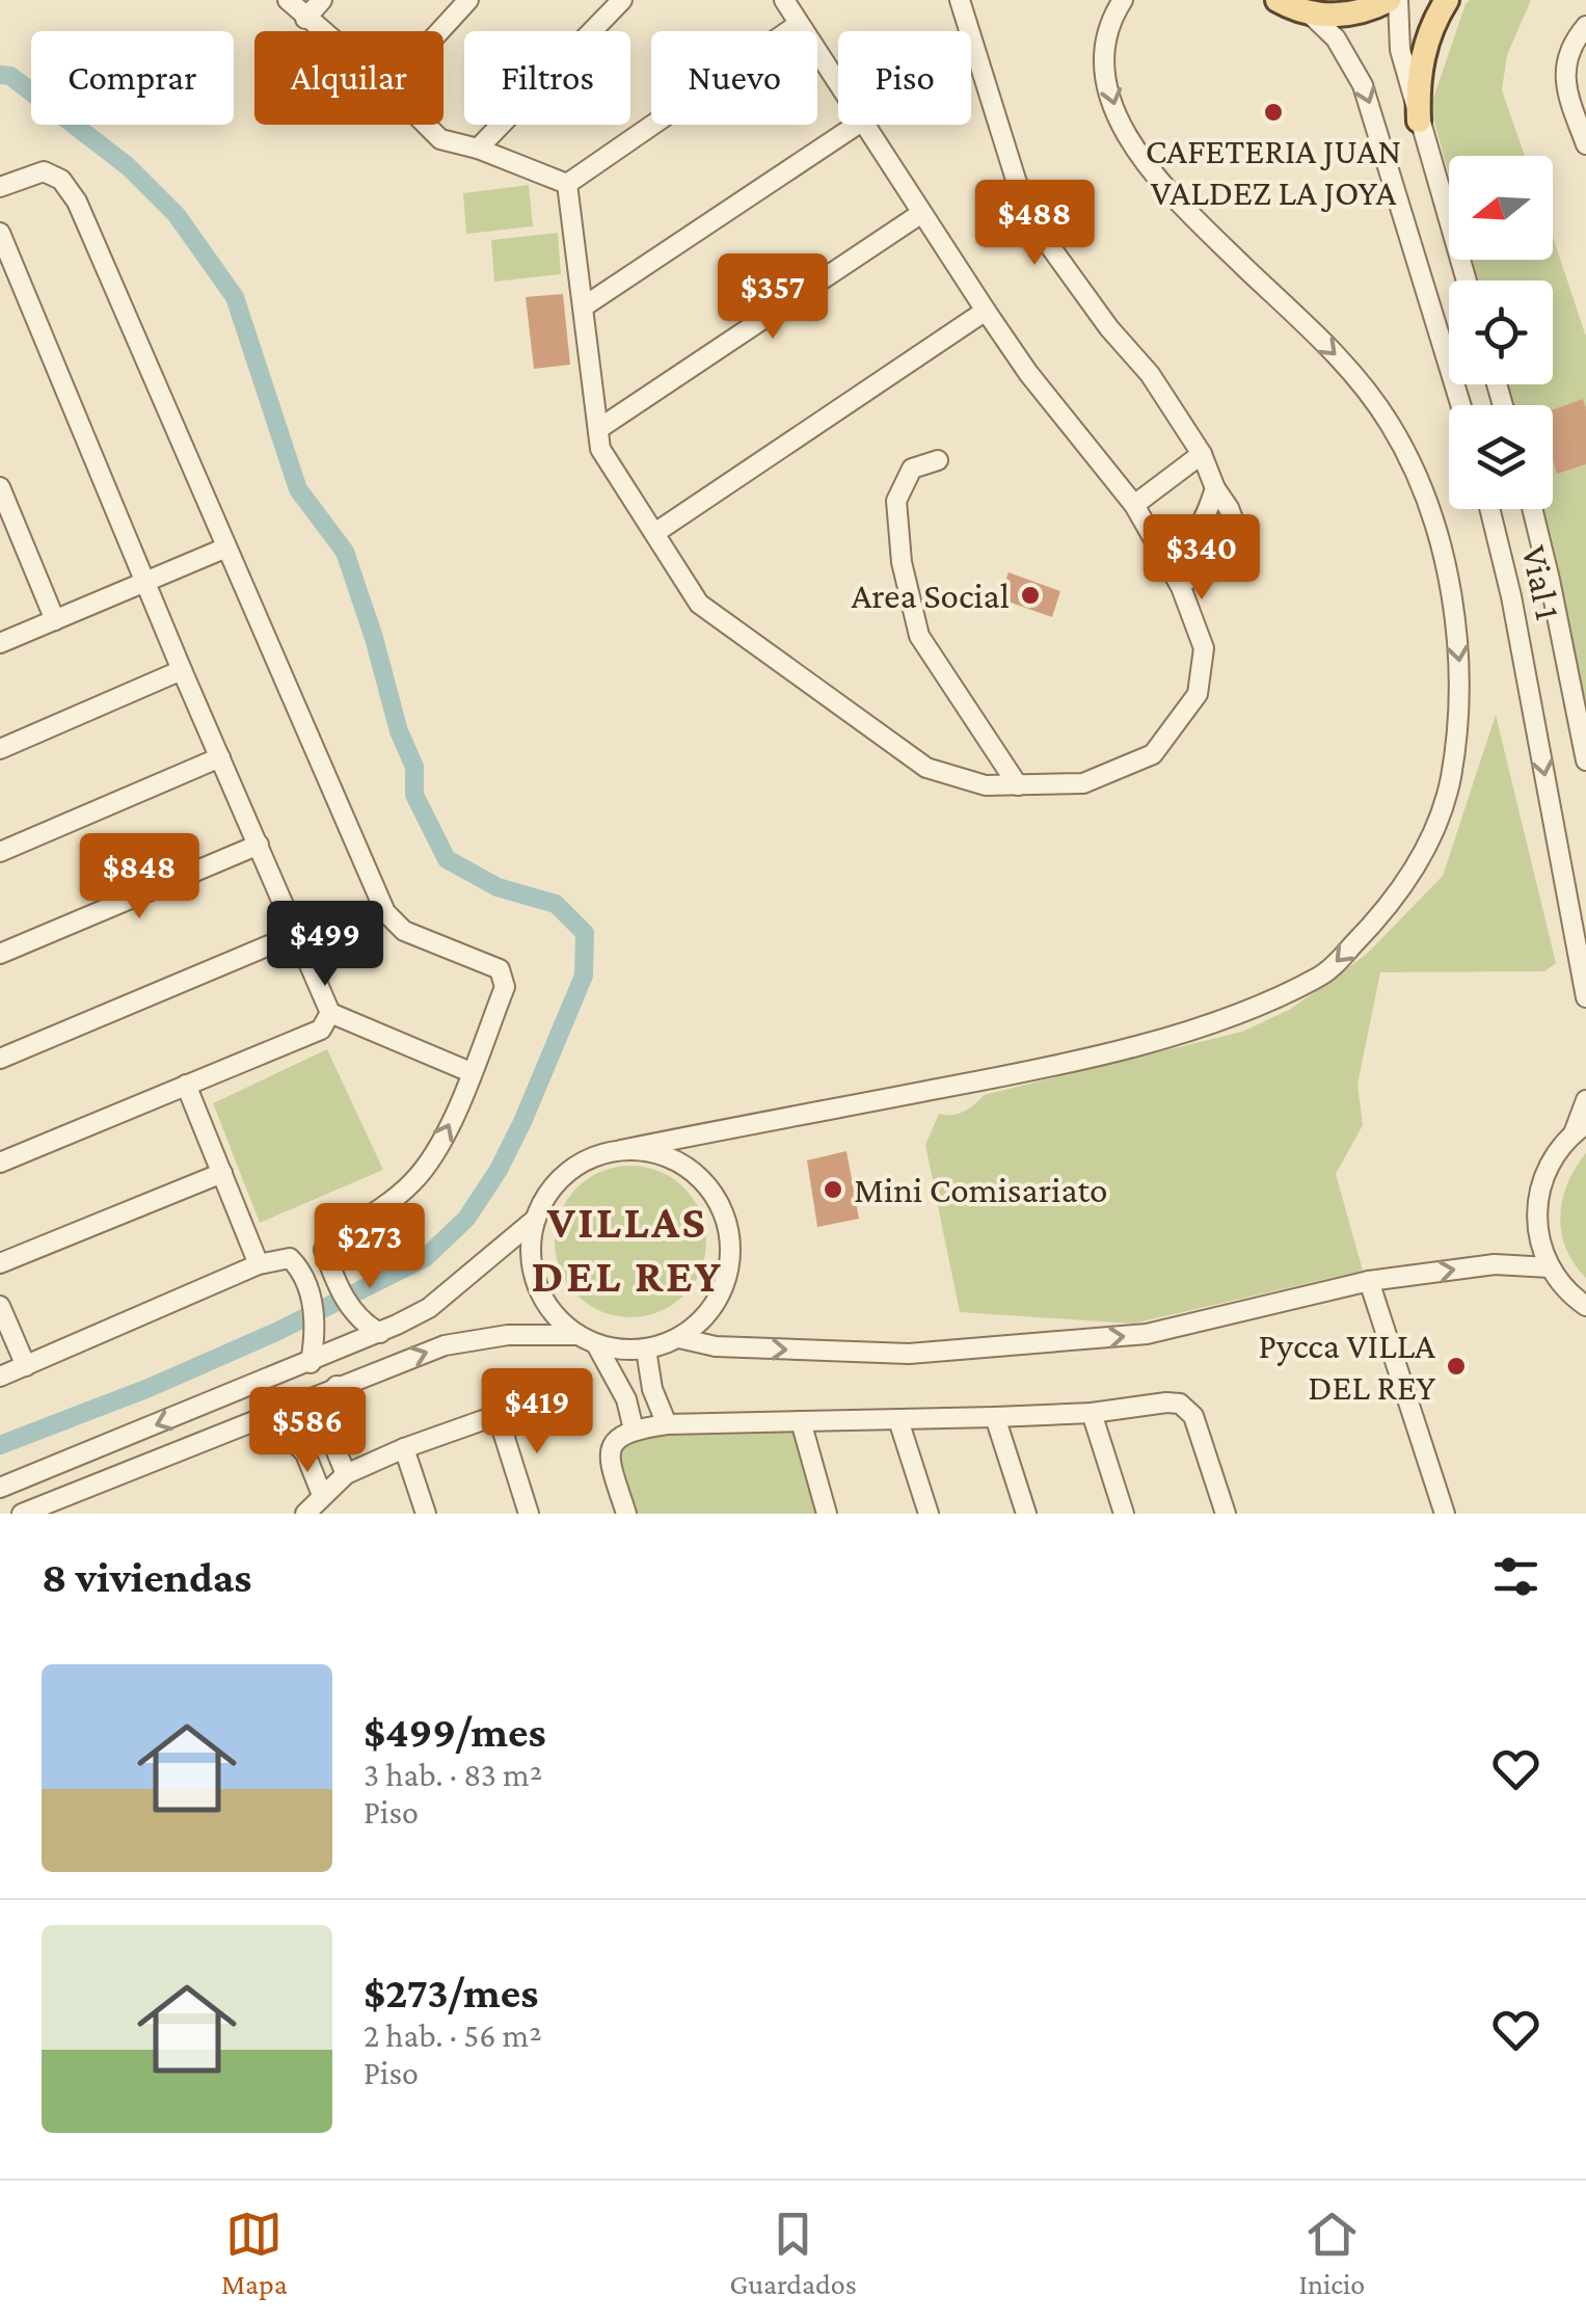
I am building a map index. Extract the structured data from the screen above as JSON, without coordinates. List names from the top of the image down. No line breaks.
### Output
{"streets":{"street":["Vial 1"]},"districts":["VILLAS DEL REY"],"places":["CAFETERIA JUAN VALDEZ LA JOYA","Area Social","Mini Comisariato","Pycca VILLA DEL REY"],"north":"left","page":{"chip":["Comprar","Alquilar","Filtros","Nuevo","Piso"],"price":["$488","$357","$340","$848","$499","$273","$419","$586"],"heading":"8 viviendas","list":[{"name":"$499/mes","note":"3 hab. · 83 m² · Piso"},{"name":"$273/mes","note":"2 hab. · 56 m² · Piso"}],"tabs":["Mapa","Guardados","Inicio"]}}
